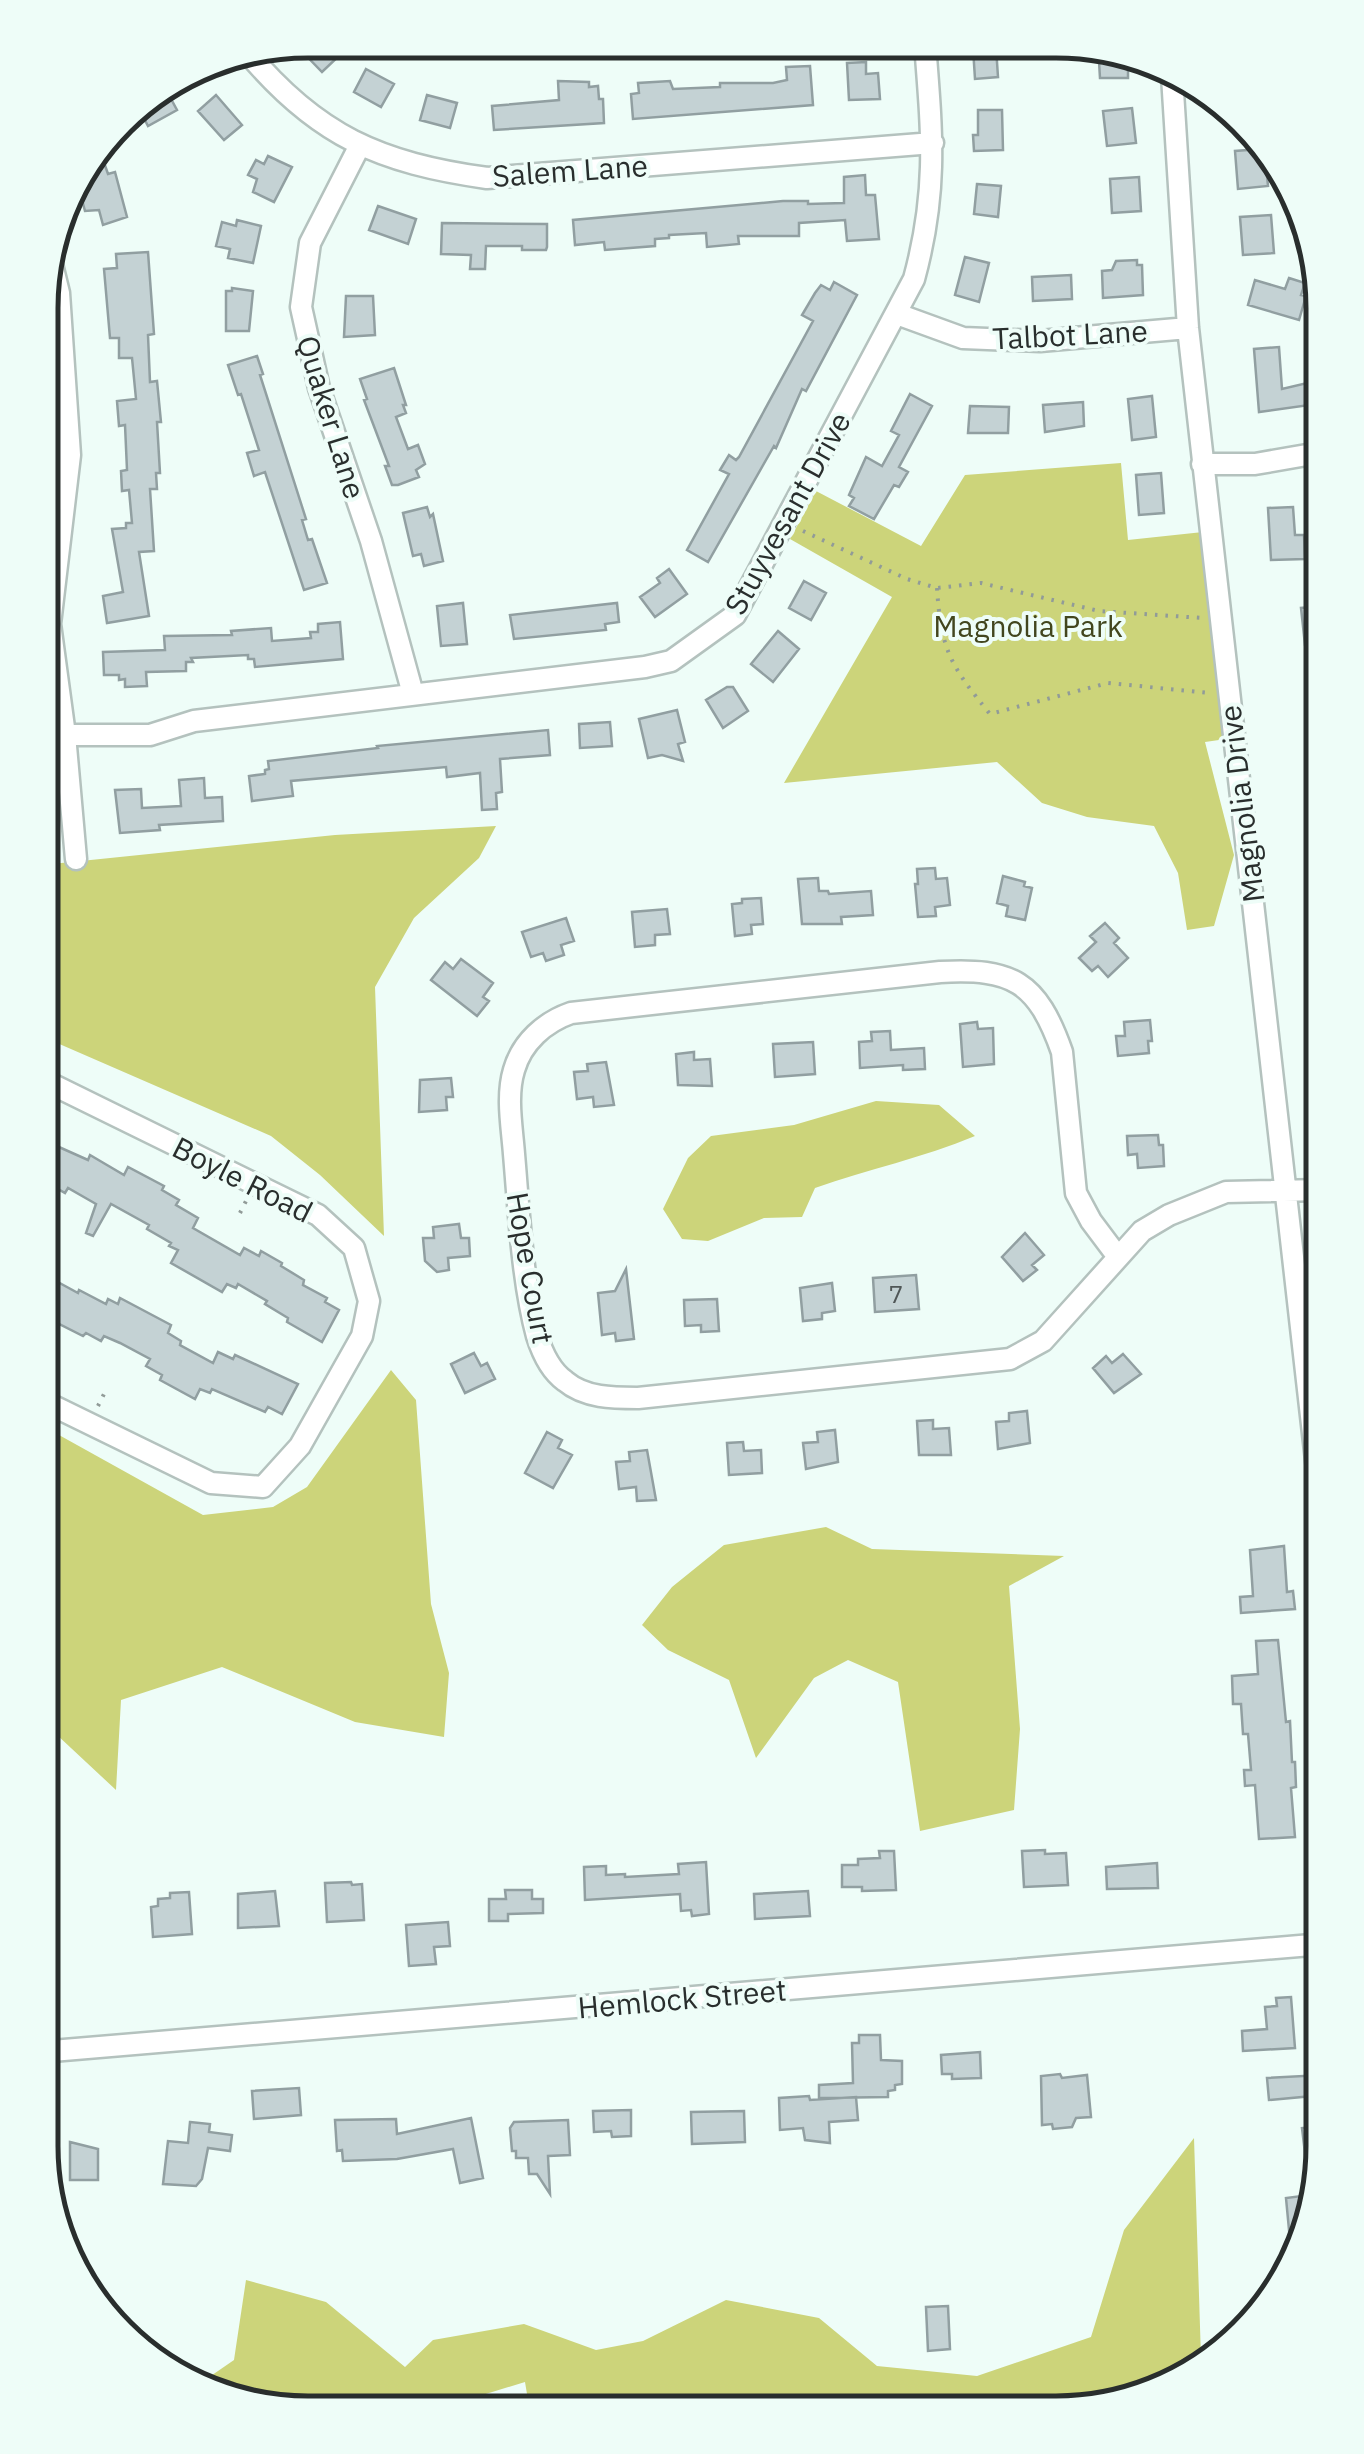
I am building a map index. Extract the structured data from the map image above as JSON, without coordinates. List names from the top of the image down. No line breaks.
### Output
{"streets":{"street":["Salem Lane","Talbot Lane","Quaker Lane","Stuyvesant Drive","Magnolia Drive","Boyle Road","Hope Court","Hemlock Street"]},"crossings":[["Salem Lane","Quaker Lane"],["Salem Lane","Stuyvesant Drive"],["Talbot Lane","Stuyvesant Drive"],["Talbot Lane","Magnolia Drive"],["Quaker Lane","Stuyvesant Drive"],["Magnolia Drive","Hope Court"]],"parks":["Magnolia Park"],"house_numbers":["7"]}
